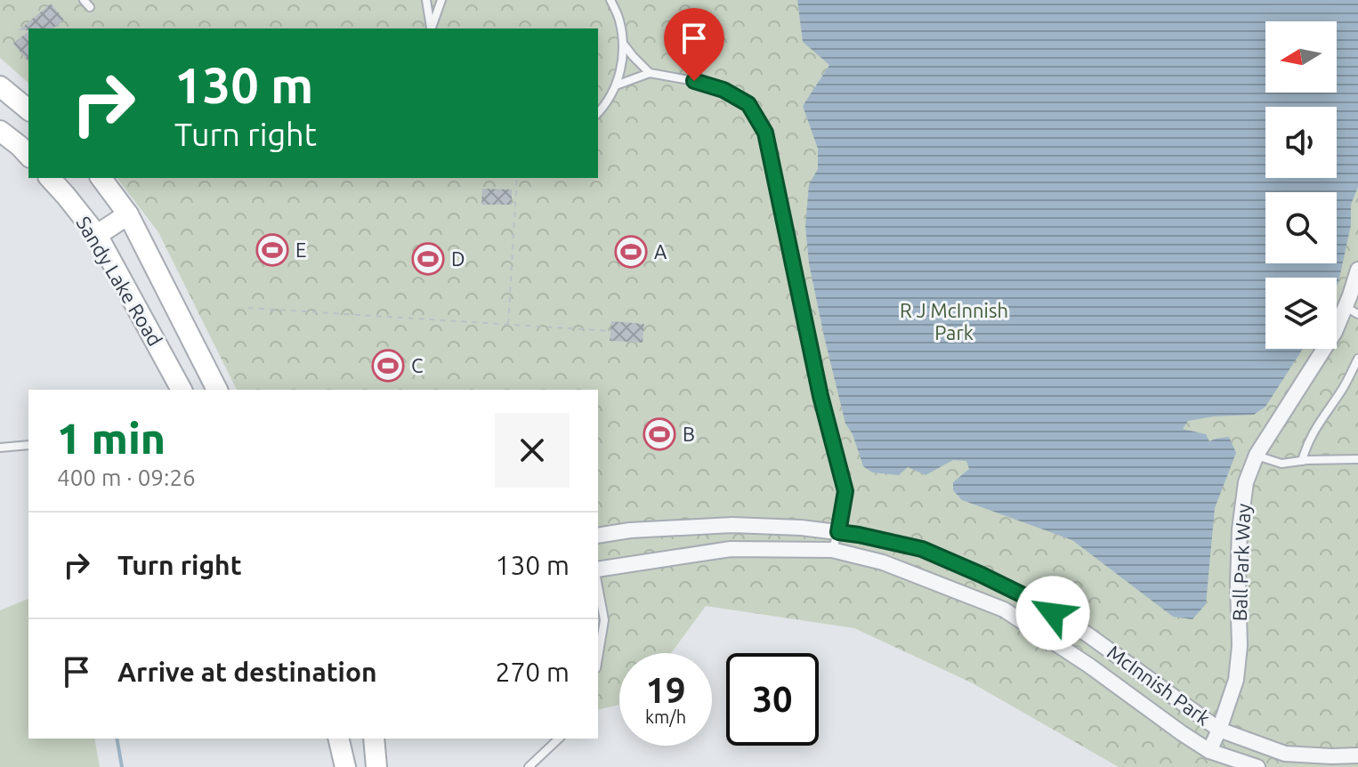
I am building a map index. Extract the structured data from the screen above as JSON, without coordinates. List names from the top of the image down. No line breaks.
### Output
{"streets":{"main road":["Sandy Lake Road"],"street":["Ball Park Way","McInnish Park"]},"crossings":[["Ball Park Way","McInnish Park"]],"parks":["R J McInnish Park"],"places":{"sports":["E","A","D","C","B"]},"north":"left","page":{"turn":["130 m","Turn right"],"heading":["1 min","400 m · 09:26"],"list":[{"name":"Turn right","value":"130 m"},{"name":"Arrive at destination","value":"270 m"}],"speed":"19 km/h","limit":"30"}}
